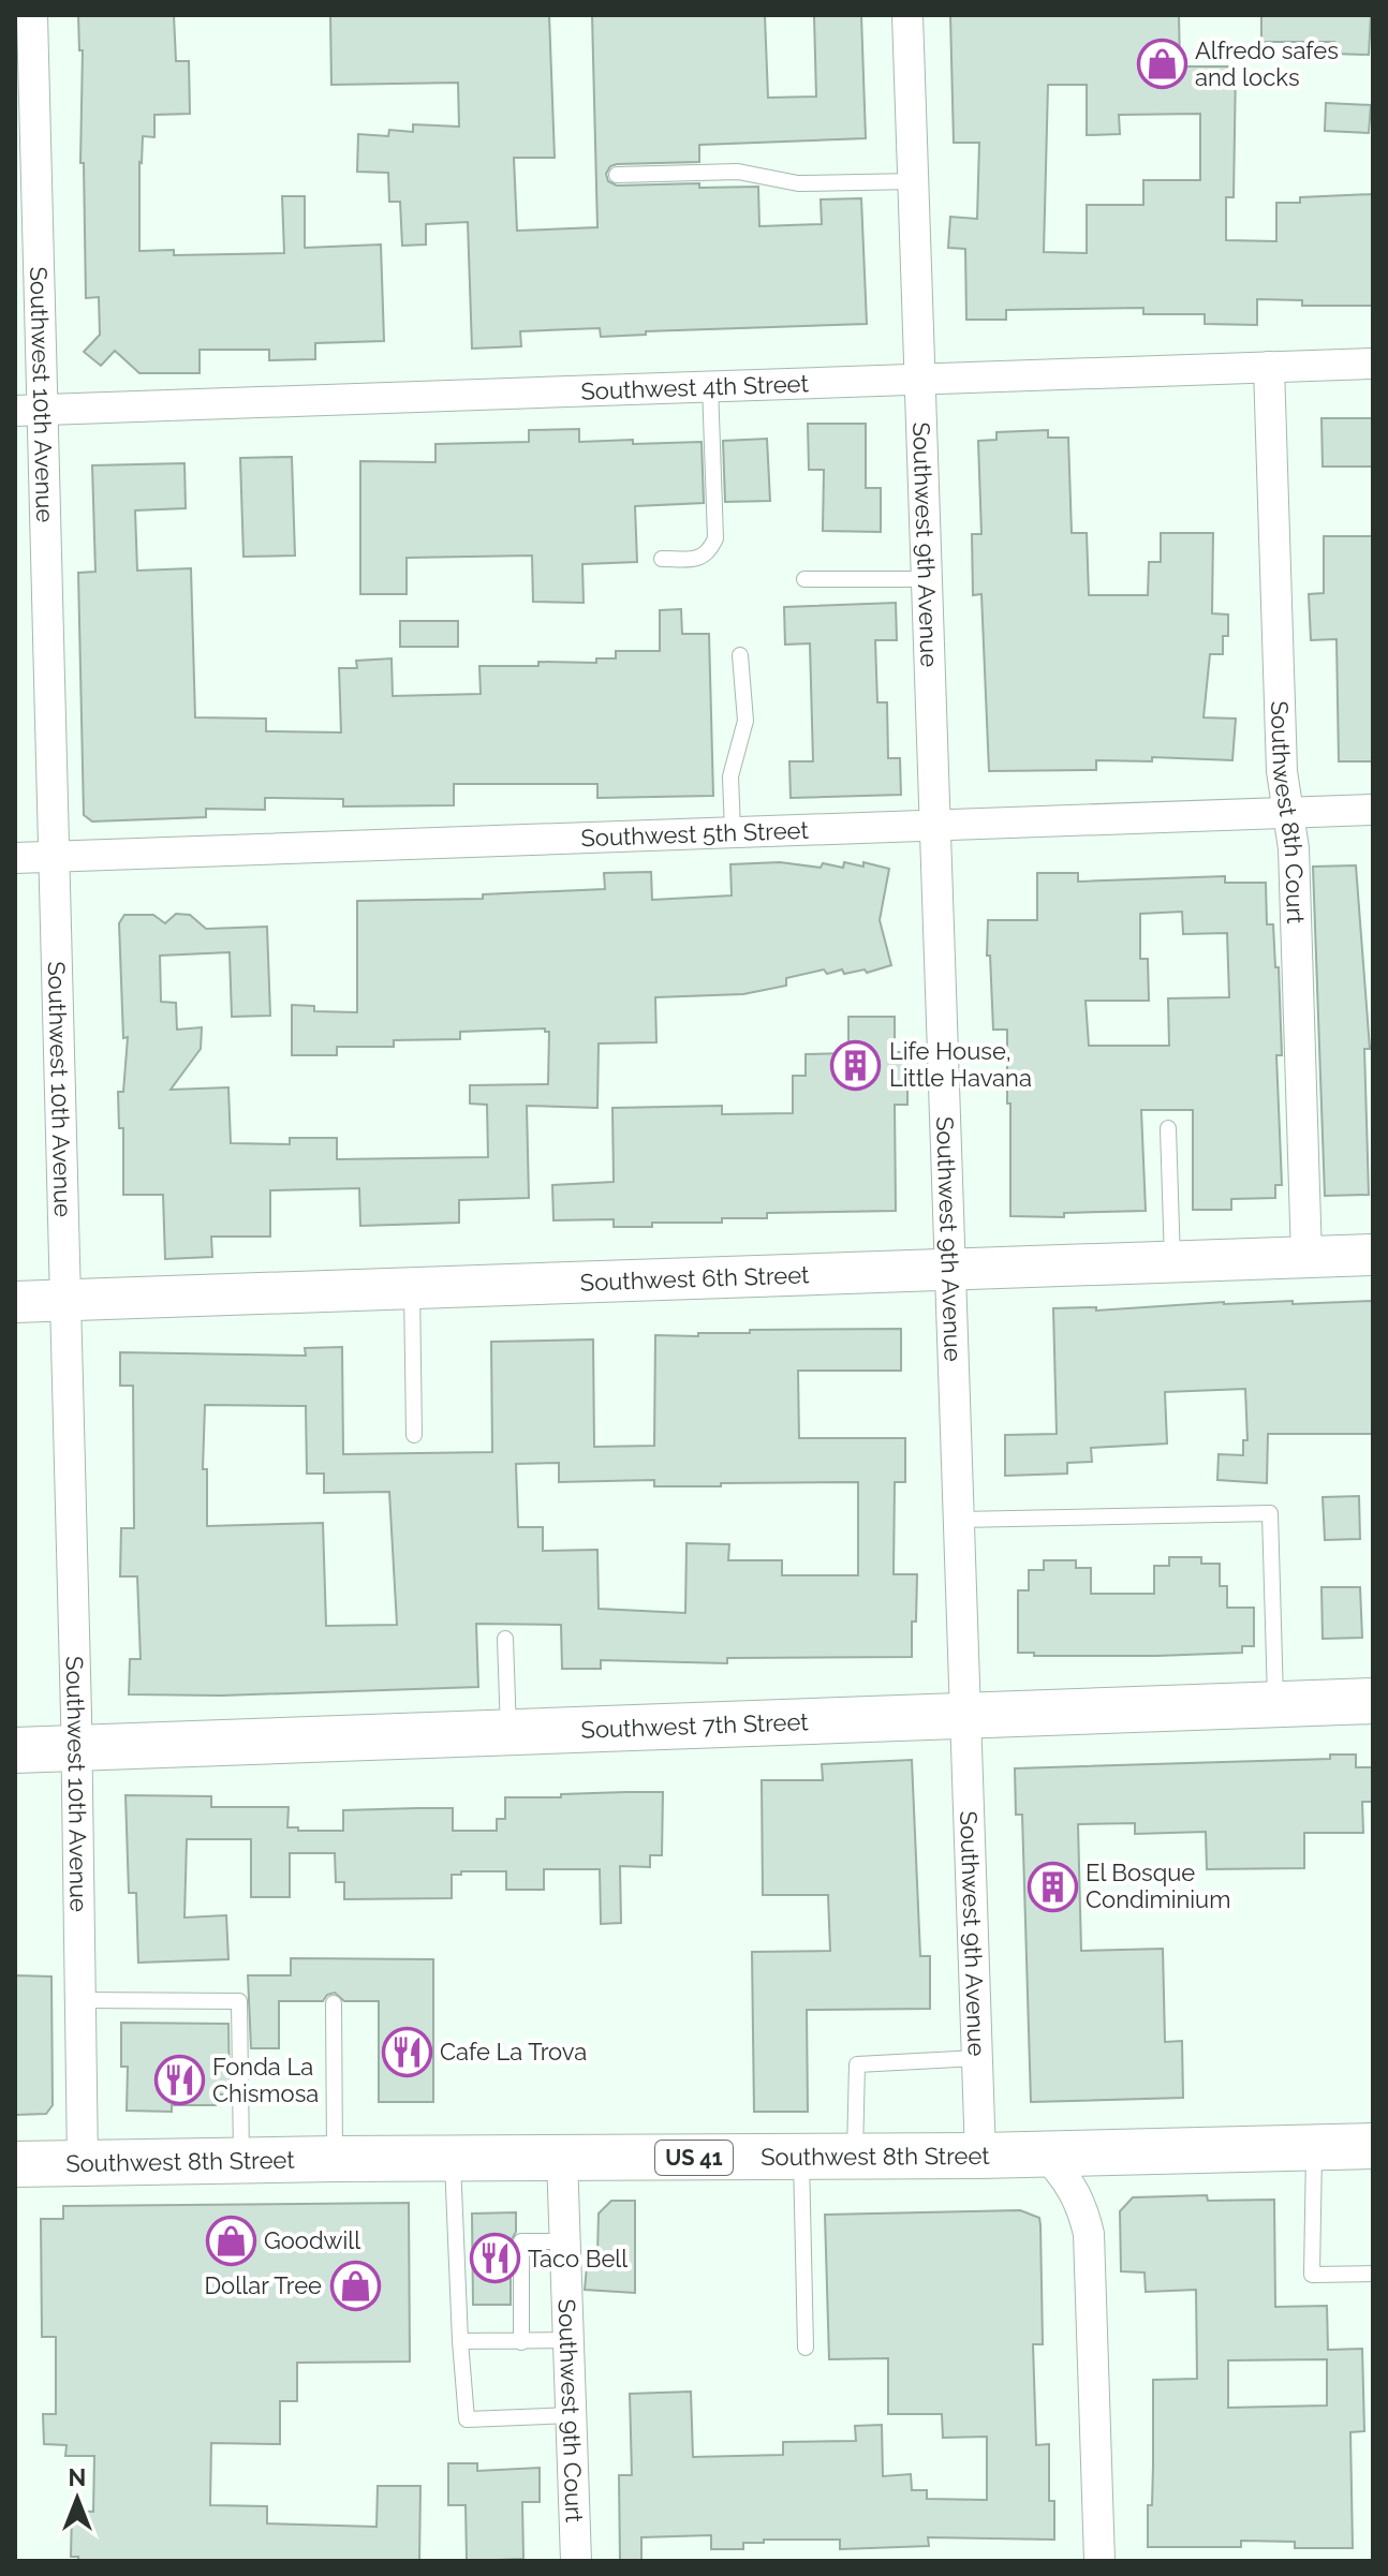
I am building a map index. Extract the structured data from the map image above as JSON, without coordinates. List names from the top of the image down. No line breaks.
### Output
{"streets":{"main road":["Southwest 7th Street","Southwest 8th Street","US 41"],"street":["Southwest 4th Street","Southwest 10th Avenue","Southwest 9th Avenue","Southwest 8th Court","Southwest 5th Street","Southwest 6th Street","Southwest 9th Court"]},"crossings":[["Southwest 4th Street","Southwest 10th Avenue"],["Southwest 4th Street","Southwest 9th Avenue"],["Southwest 4th Street","Southwest 8th Court"],["Southwest 10th Avenue","Southwest 5th Street"],["Southwest 10th Avenue","Southwest 6th Street"],["Southwest 10th Avenue","Southwest 7th Street"],["Southwest 10th Avenue","Southwest 8th Street"],["Southwest 9th Avenue","Southwest 5th Street"],["Southwest 9th Avenue","Southwest 6th Street"],["Southwest 9th Avenue","Southwest 7th Street"],["Southwest 9th Avenue","Southwest 8th Street"],["Southwest 8th Court","Southwest 5th Street"],["Southwest 8th Court","Southwest 6th Street"],["Southwest 8th Street","Southwest 9th Court"]],"places":{"shop":["Alfredo safes and locks","Goodwill","Dollar Tree"],"building":["Life House, Little Havana","El Bosque Condiminium"],"restaurant":["Cafe La Trova","Fonda La Chismosa","Taco Bell"]},"north":"top"}
